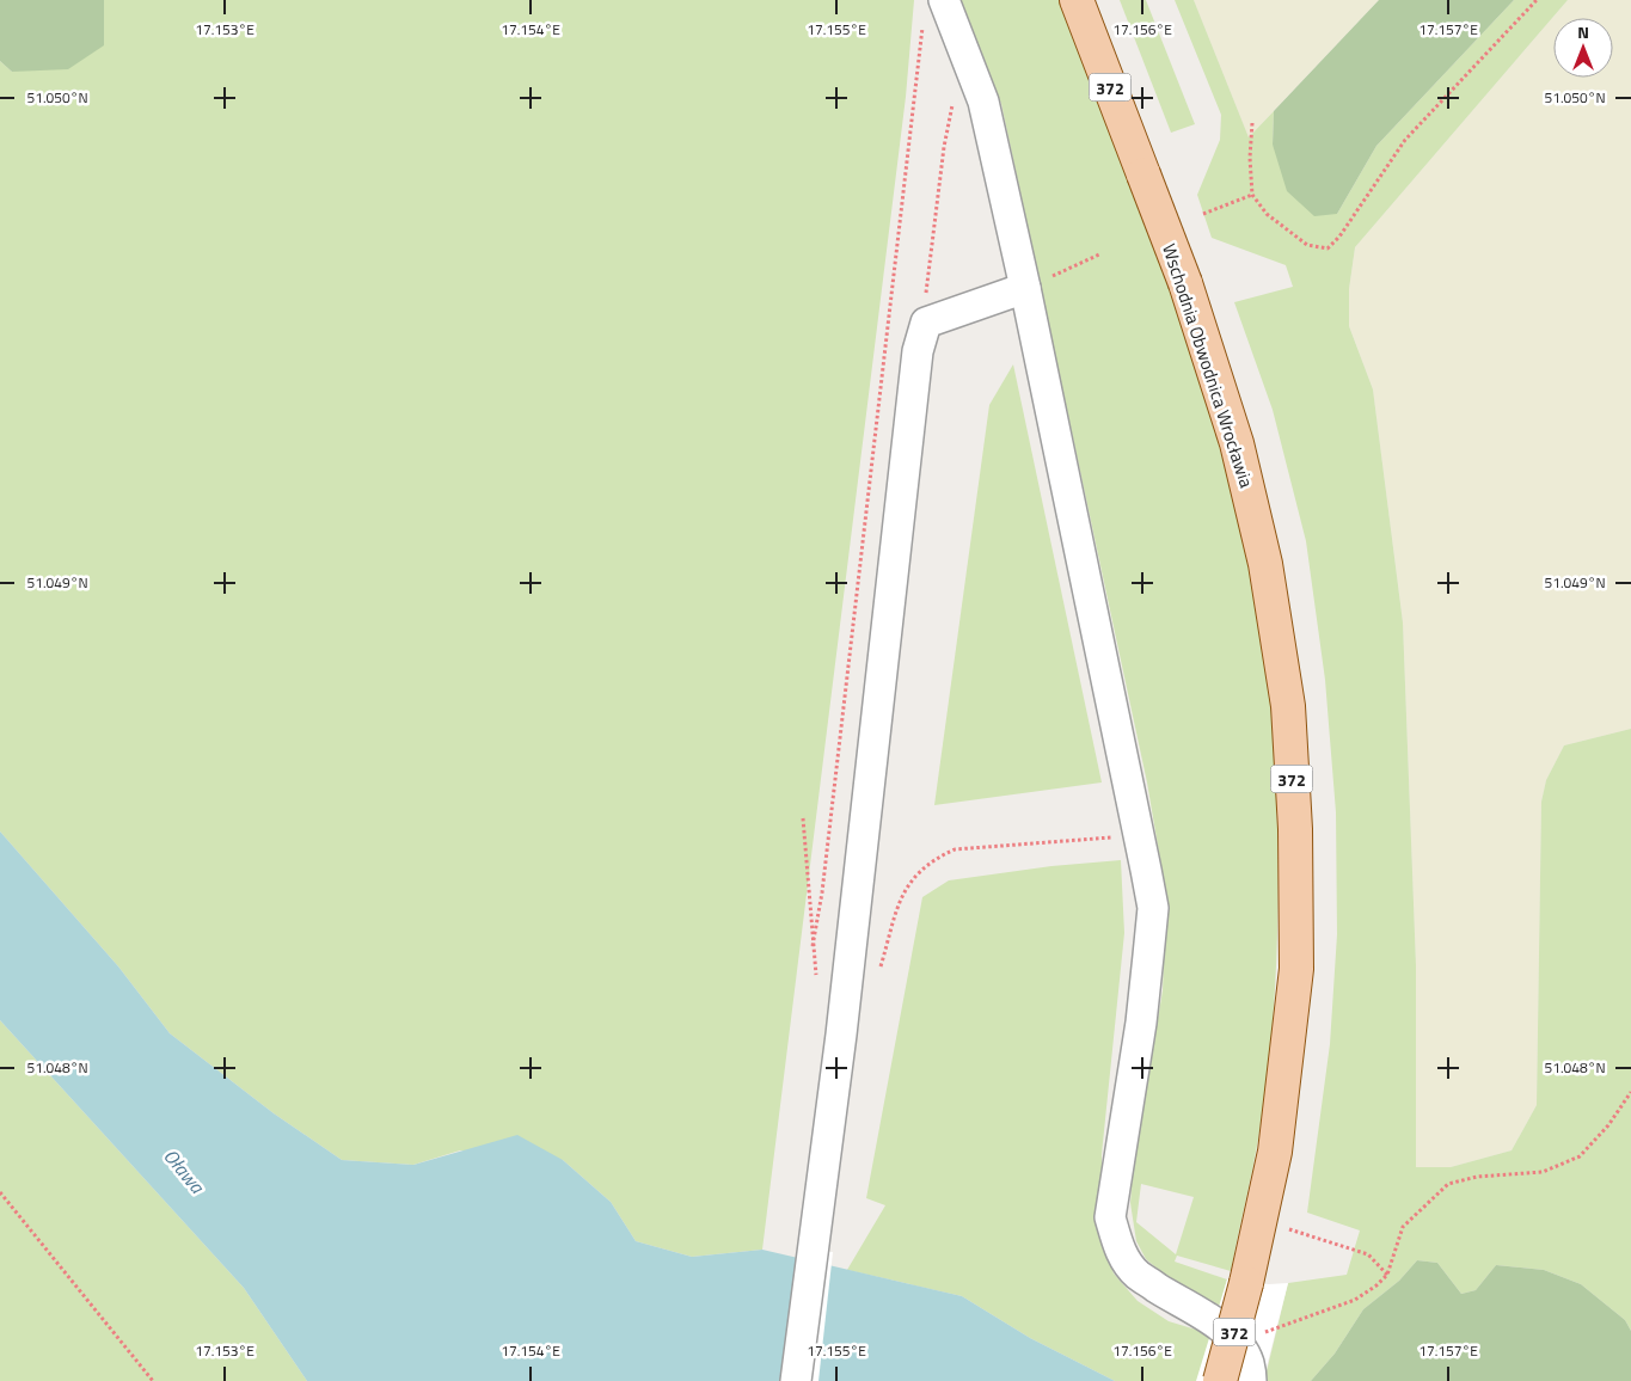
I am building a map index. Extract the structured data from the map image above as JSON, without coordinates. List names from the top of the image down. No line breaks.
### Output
{"streets":{"main road":["372","Wschodnia Obwodnica Wrocławia"]},"water":["Oława"],"north":"top","coordinates":["17.153°E","17.154°E","17.155°E","17.156°E","17.157°E","51.050°N","51.049°N","51.048°N"]}
